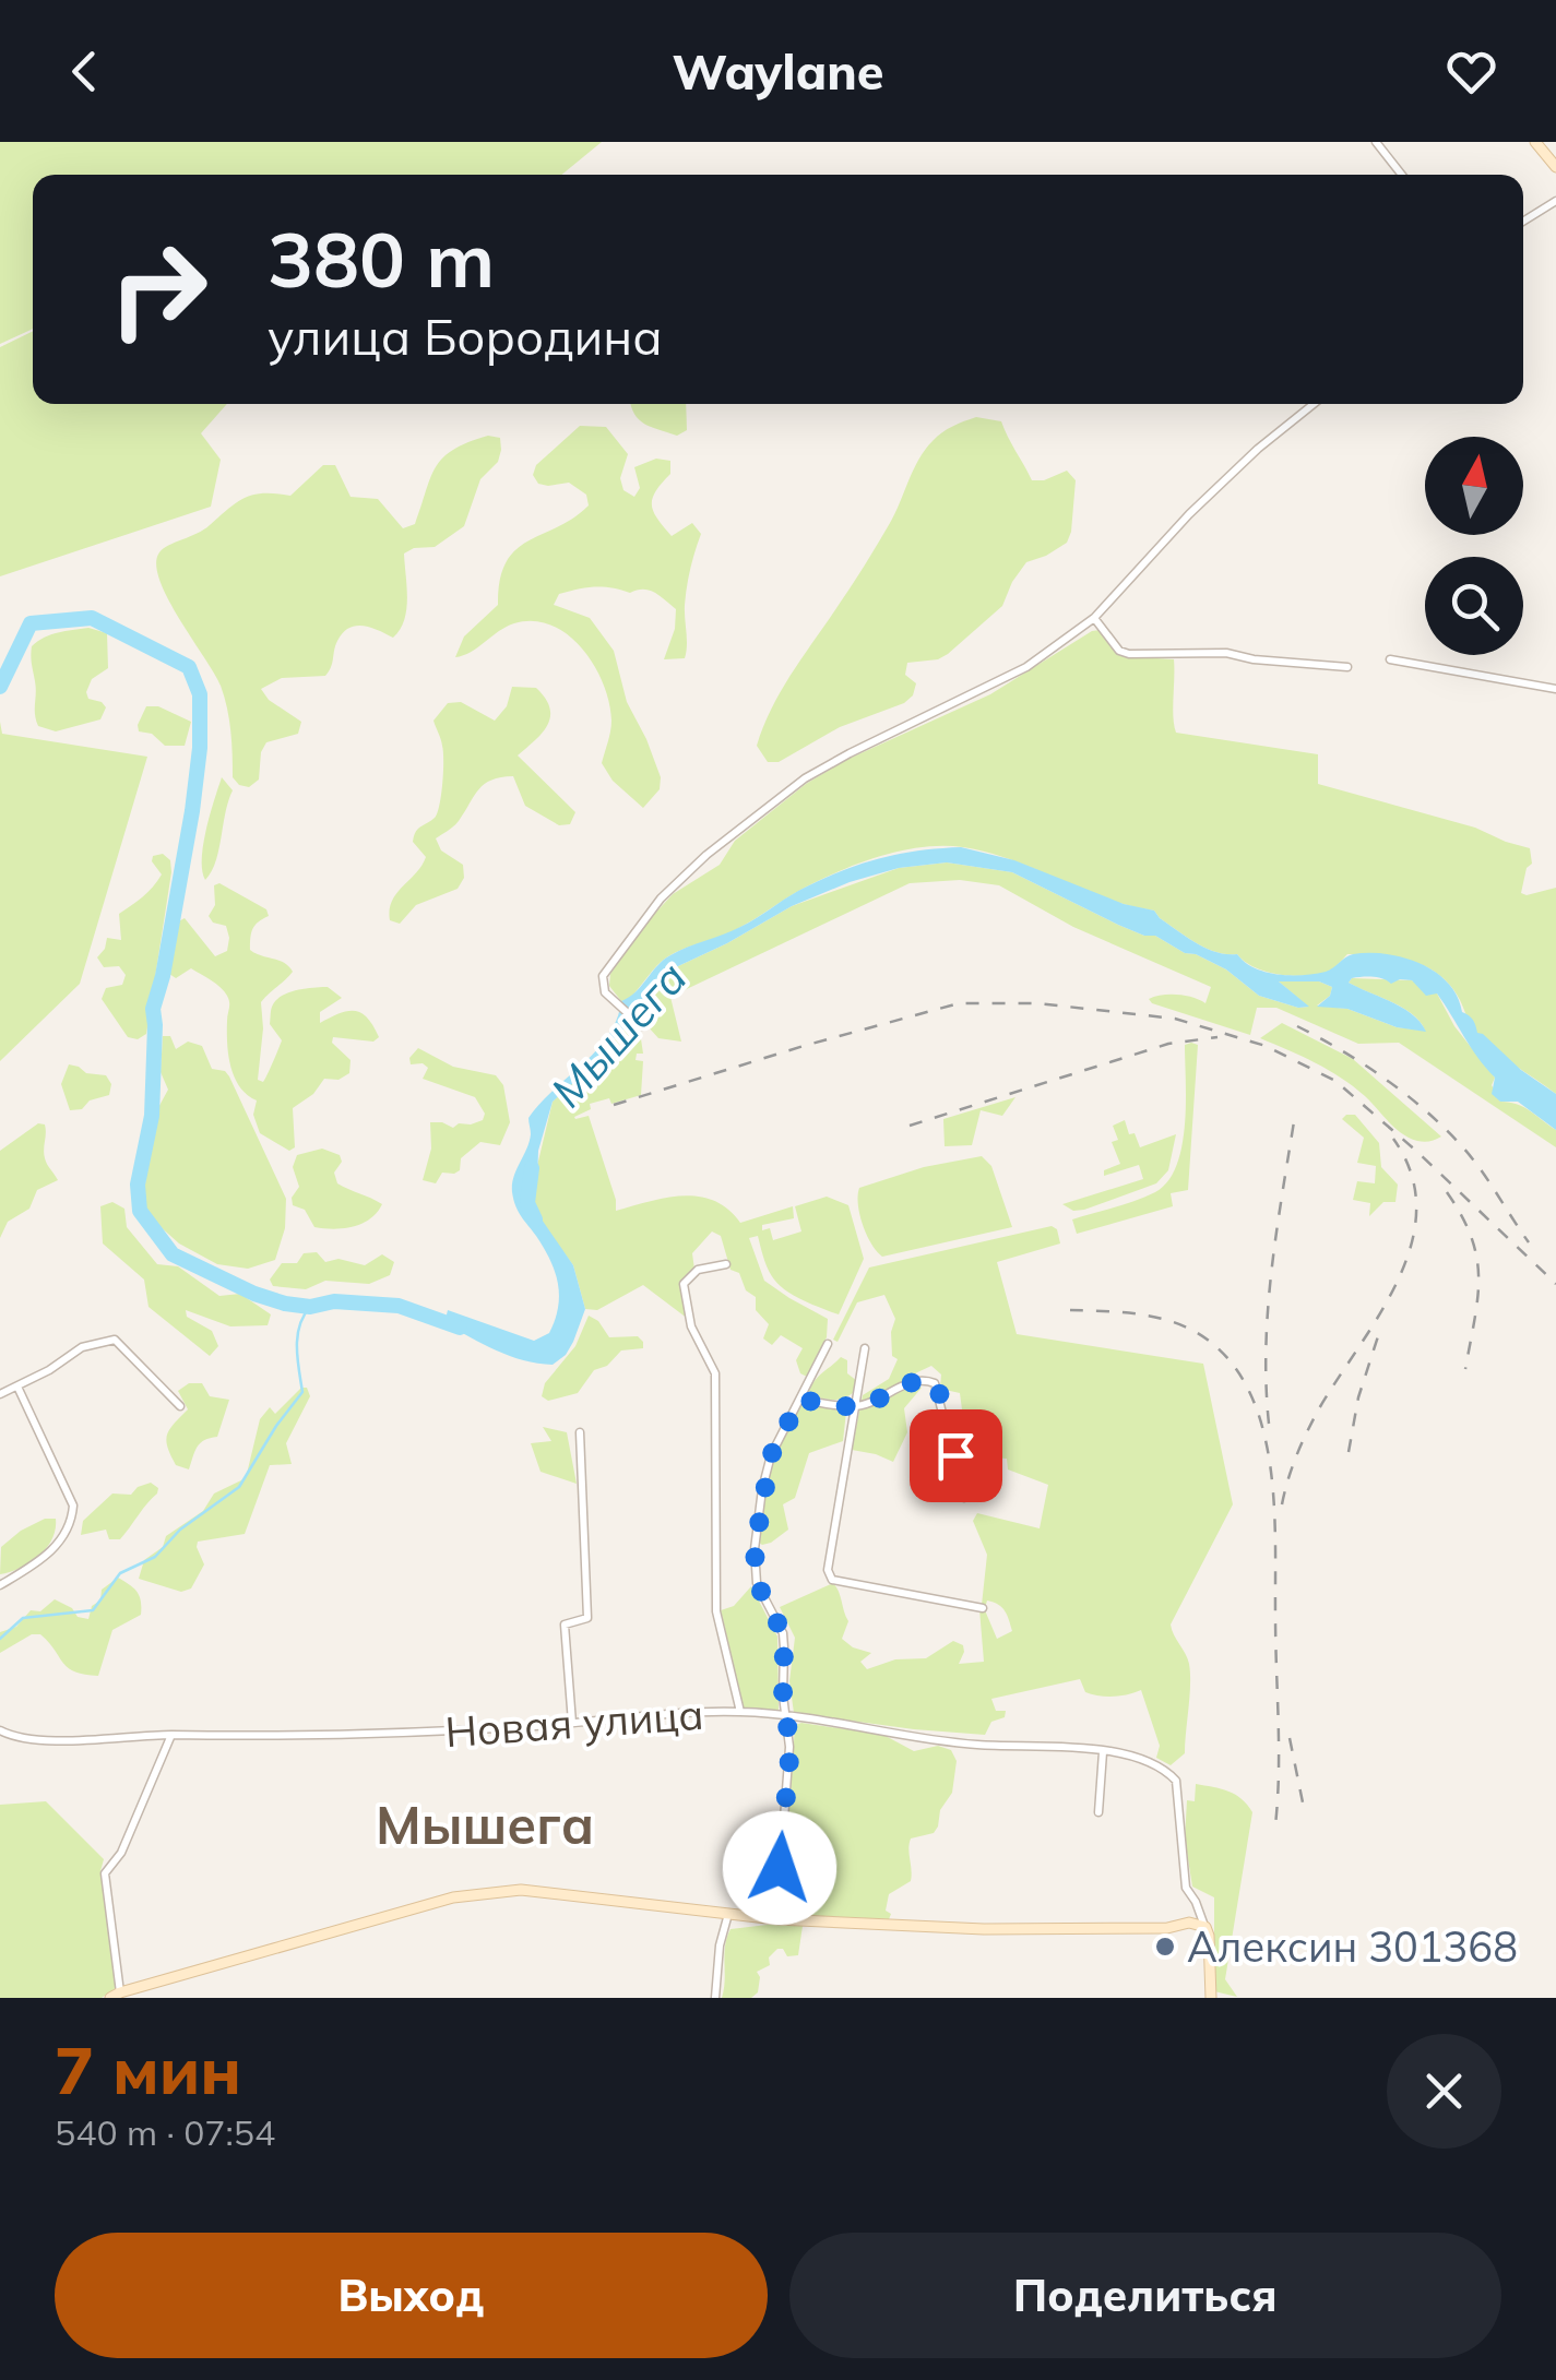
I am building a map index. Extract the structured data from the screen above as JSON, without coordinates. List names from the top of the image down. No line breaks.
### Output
{"streets":{"street":["Новая улица"]},"districts":["Мышега"],"water":["Мышега"],"places":["Алексин 301368"],"north":"top","page":{"header":"Waylane","turn":["380 m","улица Бородина"],"heading":["7 мин","540 m · 07:54"],"buttons":["Выход","Поделиться"]}}
